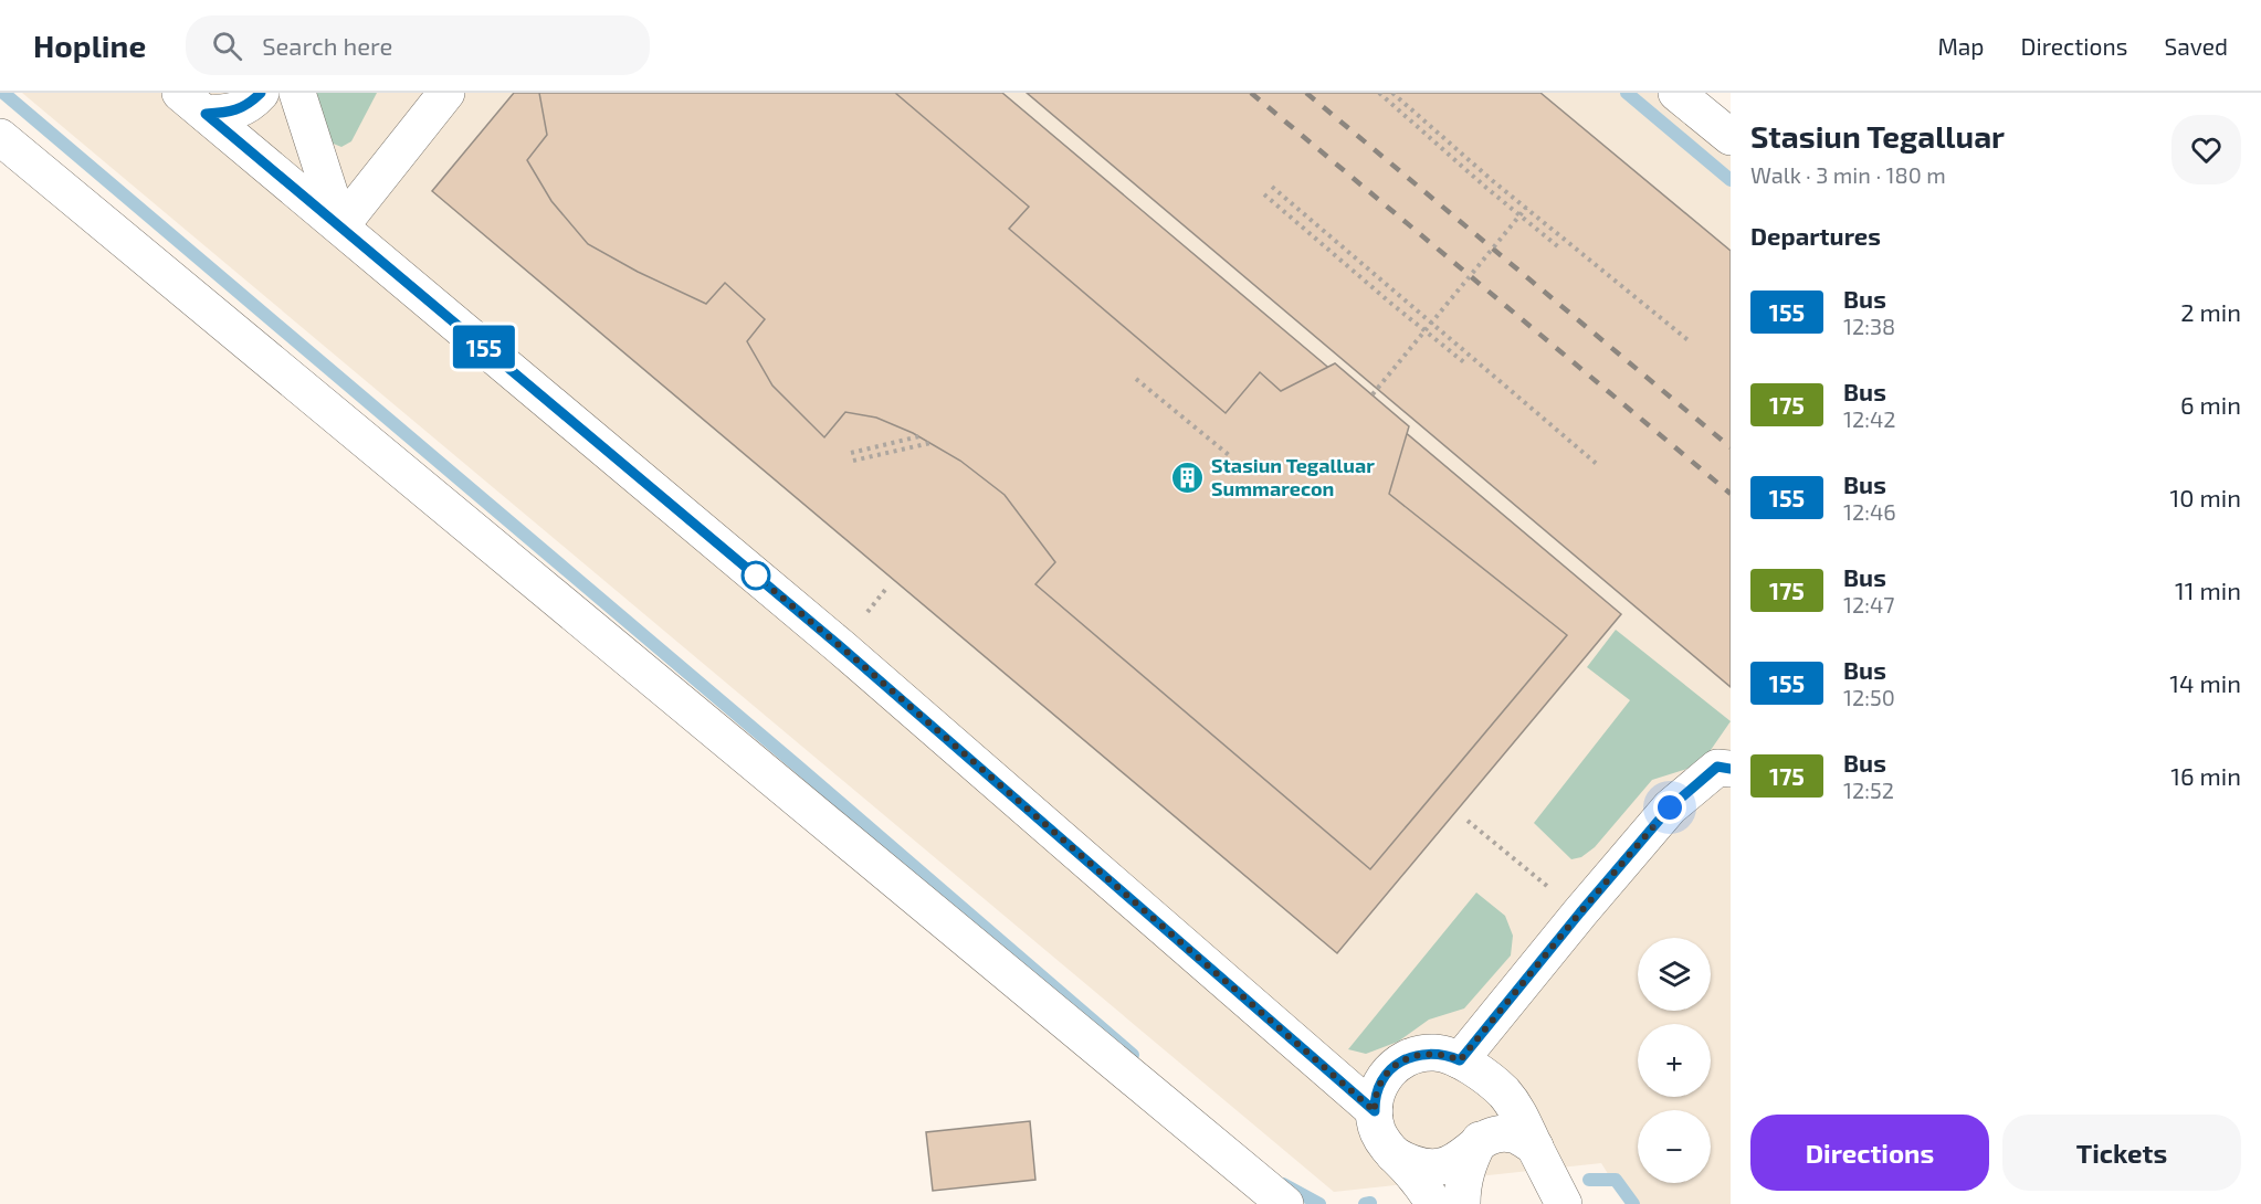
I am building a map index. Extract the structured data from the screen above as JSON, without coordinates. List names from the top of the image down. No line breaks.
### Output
{"places":{"building":["Stasiun Tegalluar Summarecon"]},"lines":["bus line 155"],"page":{"header":"Hopline","search":"Search here","nav":["Map","Directions","Saved"],"on_map":"155","heading":[["Stasiun Tegalluar","Walk · 3 min · 180 m"],"Departures"],"list":[{"mark":"155","name":"Bus","note":"12:38","value":"2 min"},{"mark":"175","name":"Bus","note":"12:42","value":"6 min"},{"mark":"155","name":"Bus","note":"12:46","value":"10 min"},{"mark":"175","name":"Bus","note":"12:47","value":"11 min"},{"mark":"155","name":"Bus","note":"12:50","value":"14 min"},{"mark":"175","name":"Bus","note":"12:52","value":"16 min"}],"map_buttons":["+","−"],"buttons":["Directions","Tickets"]}}
